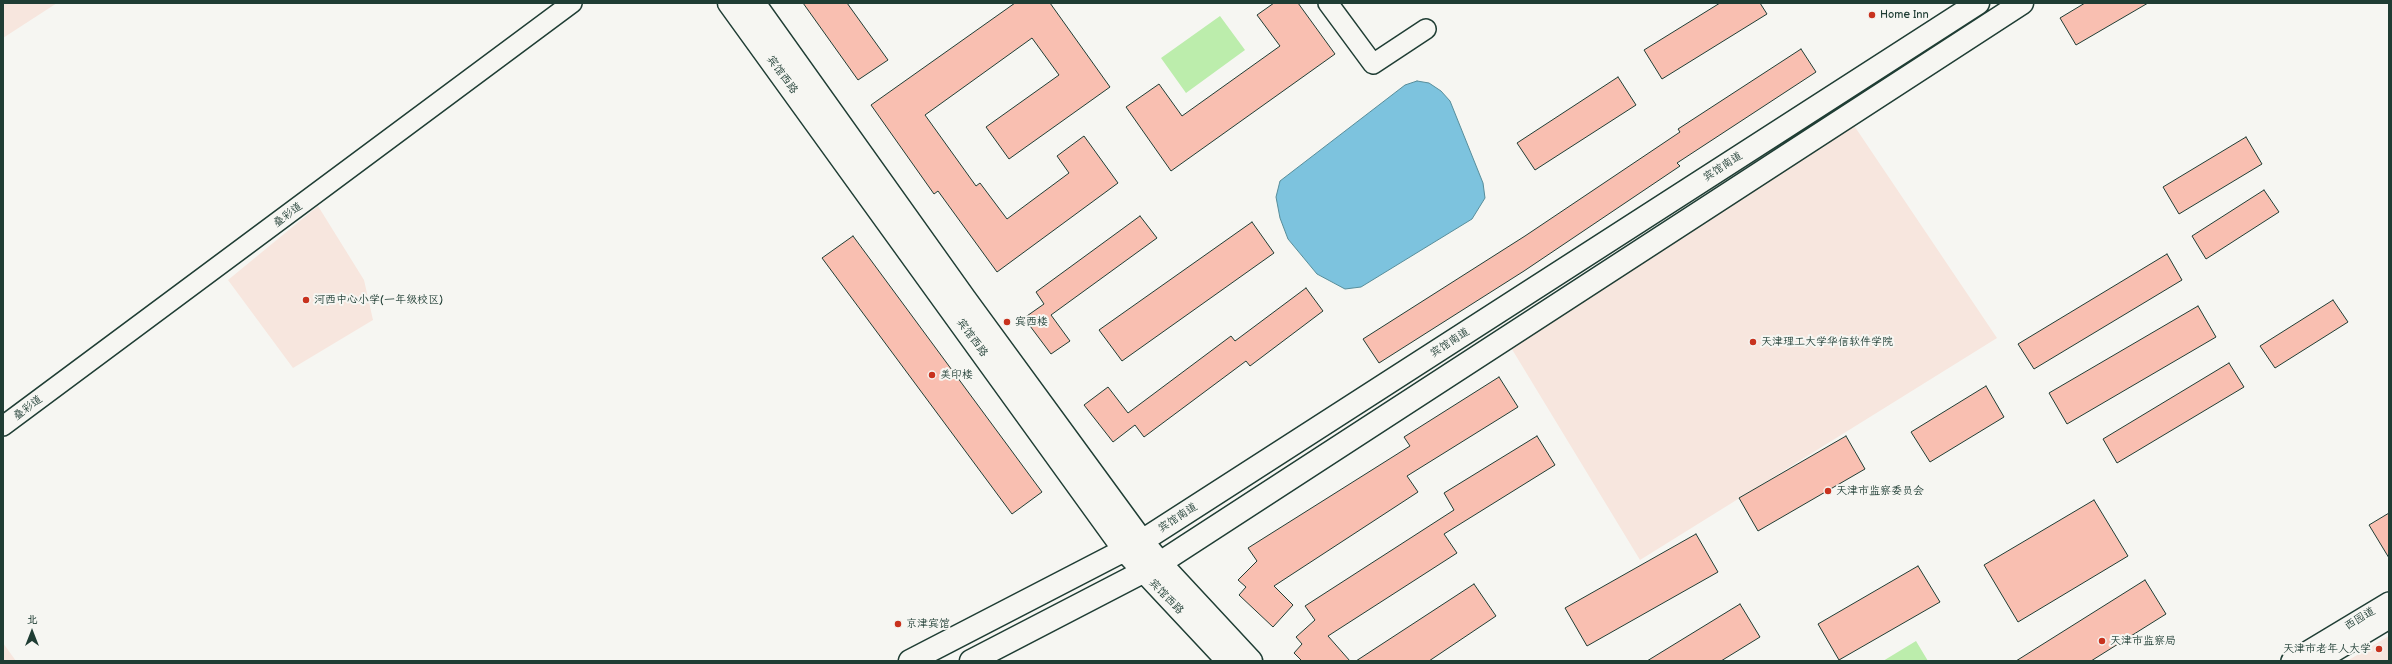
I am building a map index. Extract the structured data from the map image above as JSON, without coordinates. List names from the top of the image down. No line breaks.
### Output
{"streets":{"main road":["宾馆西路","宾馆南道"],"street":["叠彩道","西园道"]},"crossings":[["宾馆西路","宾馆南道"]],"places":["Home Inn","河西中心小学(一年级校区)","宾西楼","天津理工大学华信软件学院","美印楼","天津市监察委员会","京津宾馆","天津市监察局","天津市老年人大学"],"north":"top"}
